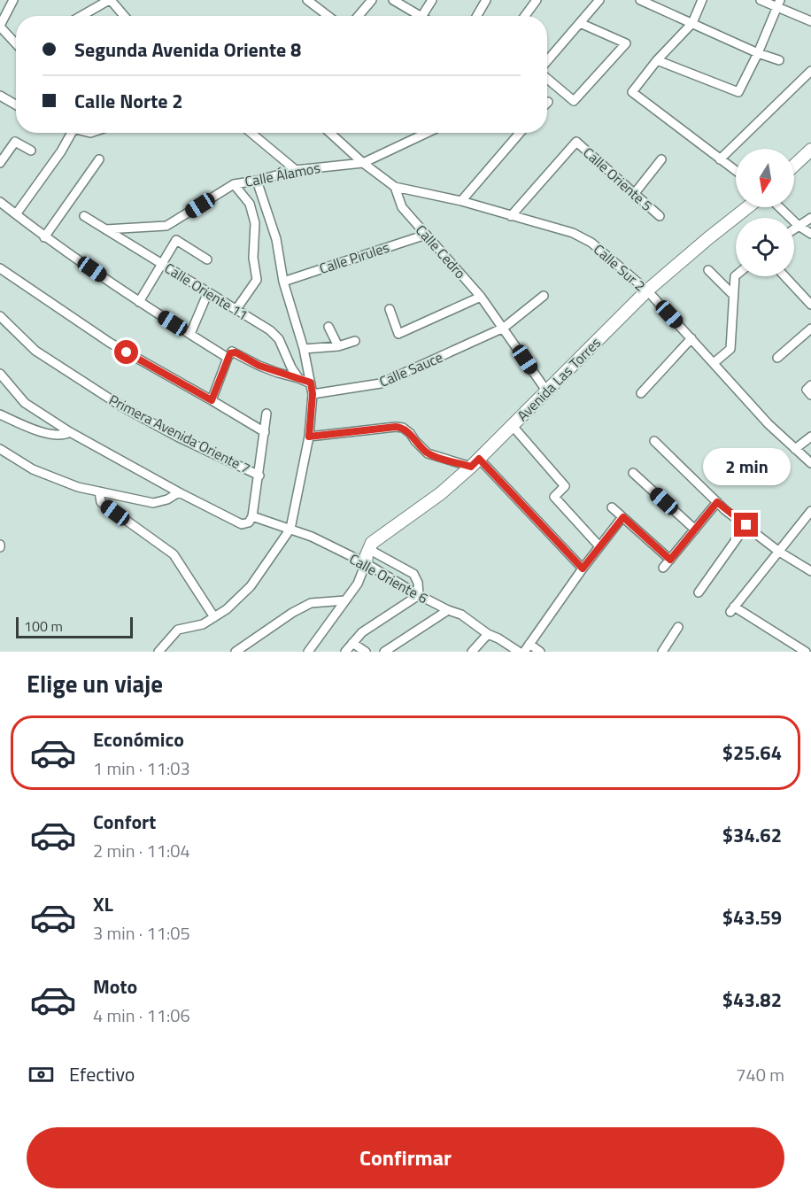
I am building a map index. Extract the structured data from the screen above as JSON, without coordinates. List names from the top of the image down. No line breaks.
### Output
{"streets":{"main road":["Avenida Las Torres"],"street":["Calle Álamos","Calle Oriente 5","Calle Cedro","Calle Pirules","Calle Sur 2","Calle Oriente 11","Calle Sauce","Primera Avenida Oriente 7","Calle Oriente 6"]},"crossings":[["Calle Oriente 5","Calle Sur 2"],["Calle Cedro","Calle Pirules"],["Calle Cedro","Calle Sur 2"],["Calle Cedro","Calle Sauce"],["Calle Cedro","Avenida Las Torres"],["Calle Sur 2","Avenida Las Torres"]],"scale_bar":"100 m","north":"bottom","page":{"banner":["Segunda Avenida Oriente 8","Calle Norte 2"],"bubble":"2 min","scale":"100 m","heading":"Elige un viaje","list":[{"name":"Económico","note":"1 min · 11:03","value":"$25.64"},{"name":"Confort","note":"2 min · 11:04","value":"$34.62"},{"name":"XL","note":"3 min · 11:05","value":"$43.59"},{"name":"Moto","note":"4 min · 11:06","value":"$43.82"}],"pay":["Efectivo","740 m"],"buttons":"Confirmar"}}
